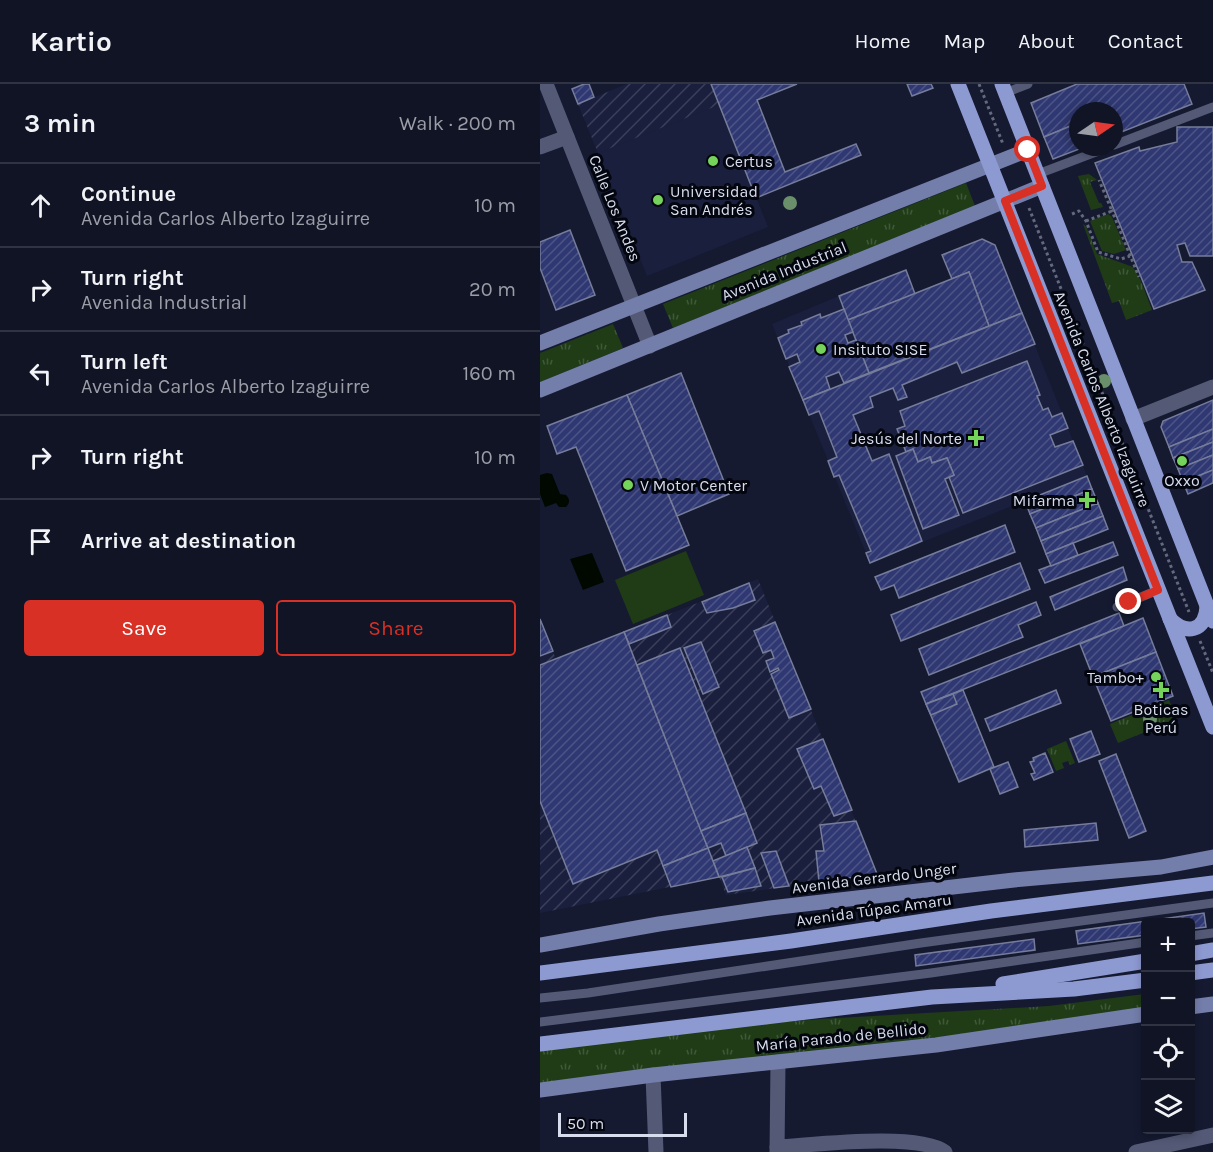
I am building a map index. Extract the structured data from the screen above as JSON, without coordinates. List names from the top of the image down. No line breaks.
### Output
{"streets":{"main road":["Avenida Carlos Alberto Izaguirre","Avenida Túpac Amaru"],"street":["Calle Los Andes","Avenida Industrial","Avenida Gerardo Unger","María Parado de Bellido"]},"crossings":[["Calle Los Andes","Avenida Industrial"],["Avenida Industrial","Avenida Carlos Alberto Izaguirre"]],"places":{"other":["Certus","Universidad San Andrés","Insituto SISE","Oxxo","V Motor Center","Tambo+"],"health":["Jesús del Norte","Mifarma","Boticas Perú"]},"scale_bar":"50 m","north":"right","page":{"header":"Kartio","nav":["Home","Map","About","Contact"],"heading":["3 min","Walk · 200 m"],"list":[["Continue","Avenida Carlos Alberto Izaguirre","10 m"],["Turn right","Avenida Industrial","20 m"],["Turn left","Avenida Carlos Alberto Izaguirre","160 m"],["Turn right","10 m"],"Arrive at destination"],"buttons":["Save","Share"],"map_buttons":["+","−"],"scale":"50 m"}}
